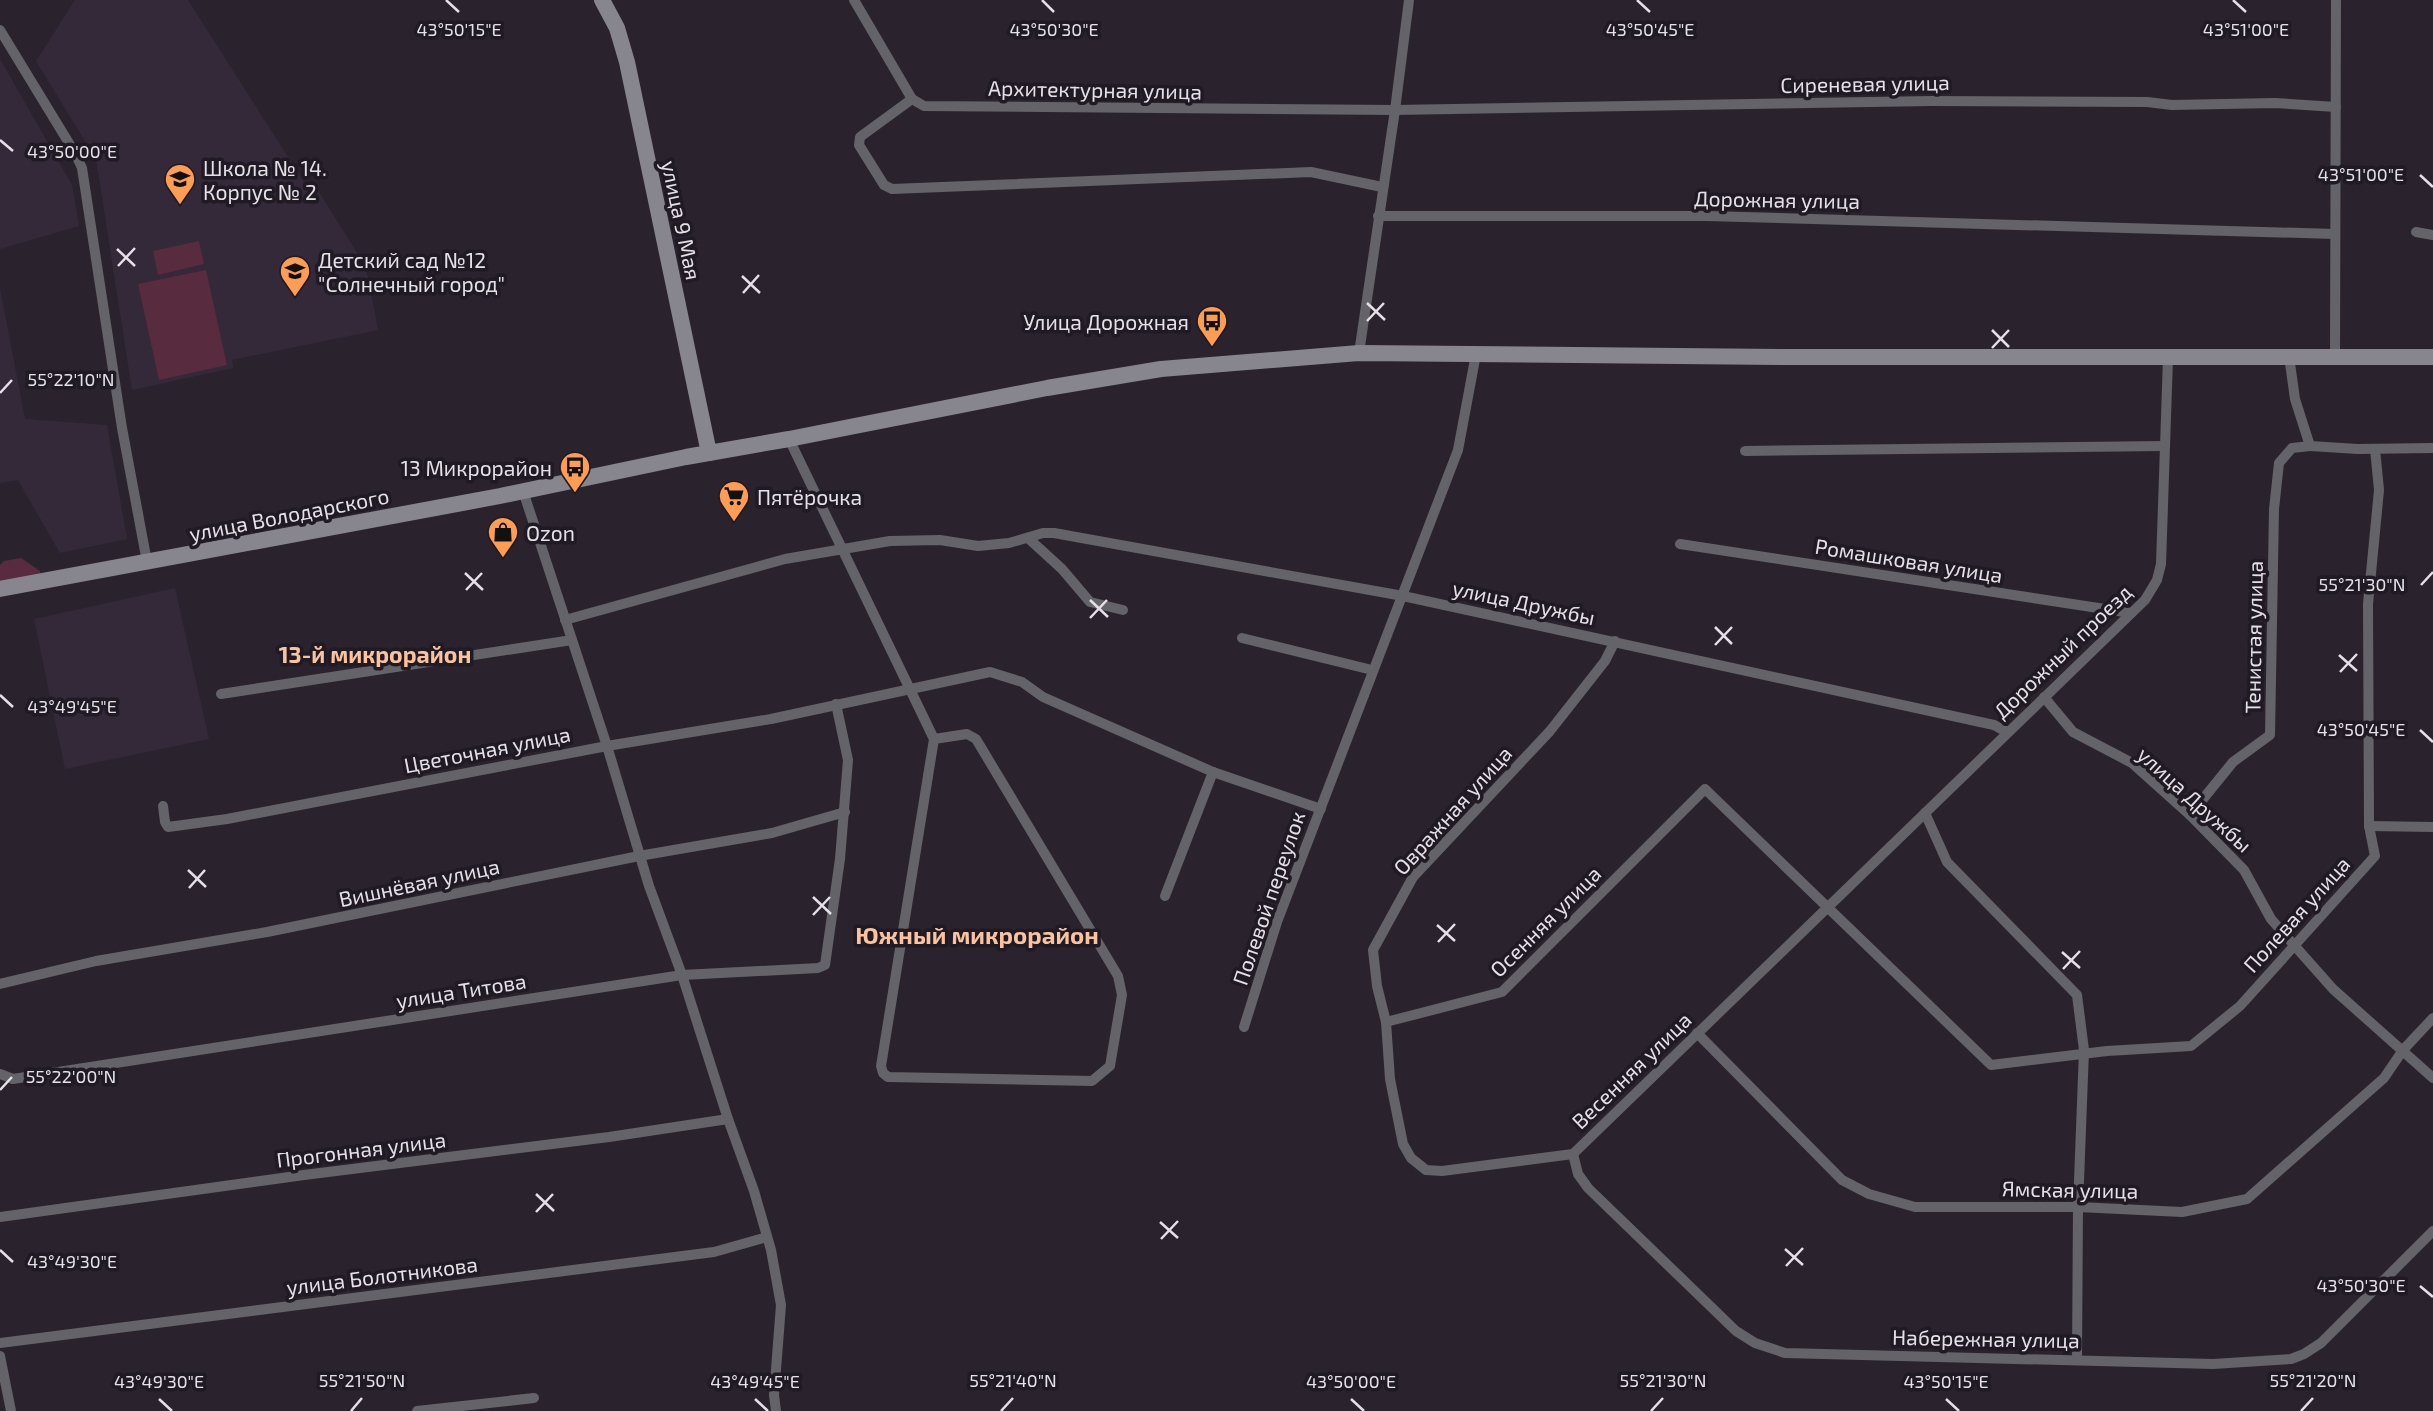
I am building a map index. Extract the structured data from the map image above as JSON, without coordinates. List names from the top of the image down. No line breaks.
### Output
{"streets":{"main road":["улица 9 Мая","улица Володарского"],"street":["Сиреневая улица","Архитектурная улица","Дорожная улица","Ромашковая улица","улица Дружбы","Тенистая улица","Дорожный проезд","Цветочная улица","Овражная улица","Вишнёвая улица","Полевой переулок","Полевая улица","Осенняя улица","улица Титова","Весенняя улица","Прогонная улица","Ямская улица","улица Болотникова","Набережная улица"]},"crossings":[["Сиреневая улица","Архитектурная улица"],["улица 9 Мая","улица Володарского"],["улица Володарского","Дорожный проезд"],["Ромашковая улица","Дорожный проезд"],["улица Дружбы","Тенистая улица"],["улица Дружбы","Дорожный проезд"],["улица Дружбы","Овражная улица"],["улица Дружбы","Полевая улица"],["улица Дружбы","Ямская улица"],["Дорожный проезд","Осенняя улица"],["Дорожный проезд","Весенняя улица"],["Цветочная улица","Полевой переулок"],["Овражная улица","Осенняя улица"],["Овражная улица","Весенняя улица"],["Вишнёвая улица","улица Титова"],["Осенняя улица","Весенняя улица"],["Весенняя улица","Ямская улица"],["Весенняя улица","Набережная улица"]],"districts":["13-й микрорайон","Южный микрорайон"],"places":{"school or university":["Школа № 14. Корпус № 2","Детский сад №12 \"Солнечный город\""],"bus stop":["Улица Дорожная","13 Микрорайон"],"supermarket":["Пятёрочка"],"shop":["Ozon"]},"coordinates":["43°50'15\"E","43°50'30\"E","43°50'45\"E","43°51'00\"E","43°50'00\"E","55°22'10\"N","55°21'30\"N","43°49'45\"E","55°22'00\"N","43°49'30\"E","55°21'50\"N","55°21'40\"N","55°21'20\"N"]}
